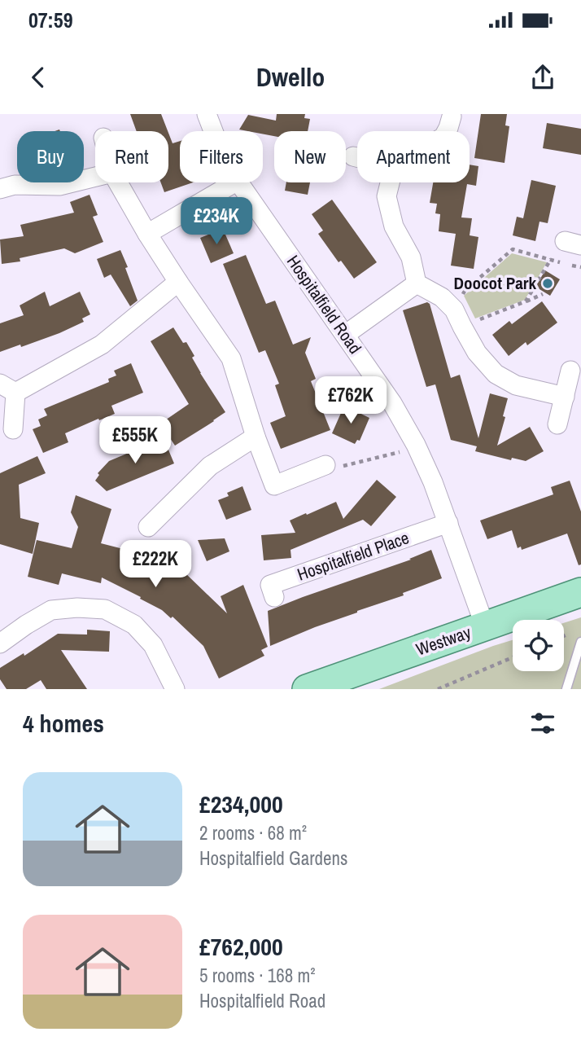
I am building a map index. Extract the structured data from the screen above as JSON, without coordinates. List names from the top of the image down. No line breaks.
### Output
{"streets":{"main road":["Westway"],"street":["Hospitalfield Road","Hospitalfield Place"]},"crossings":[["Hospitalfield Road","Hospitalfield Place"],["Hospitalfield Road","Westway"]],"places":["Doocot Park"],"page":{"status":"07:59","header":"Dwello","chip":["Buy","Rent","Filters","New","Apartment"],"price":["£234K","£762K","£555K","£222K"],"heading":"4 homes","list":[{"name":"£234,000","note":"2 rooms · 68 m² · Hospitalfield Gardens"},{"name":"£762,000","note":"5 rooms · 168 m² · Hospitalfield Road"}]}}
